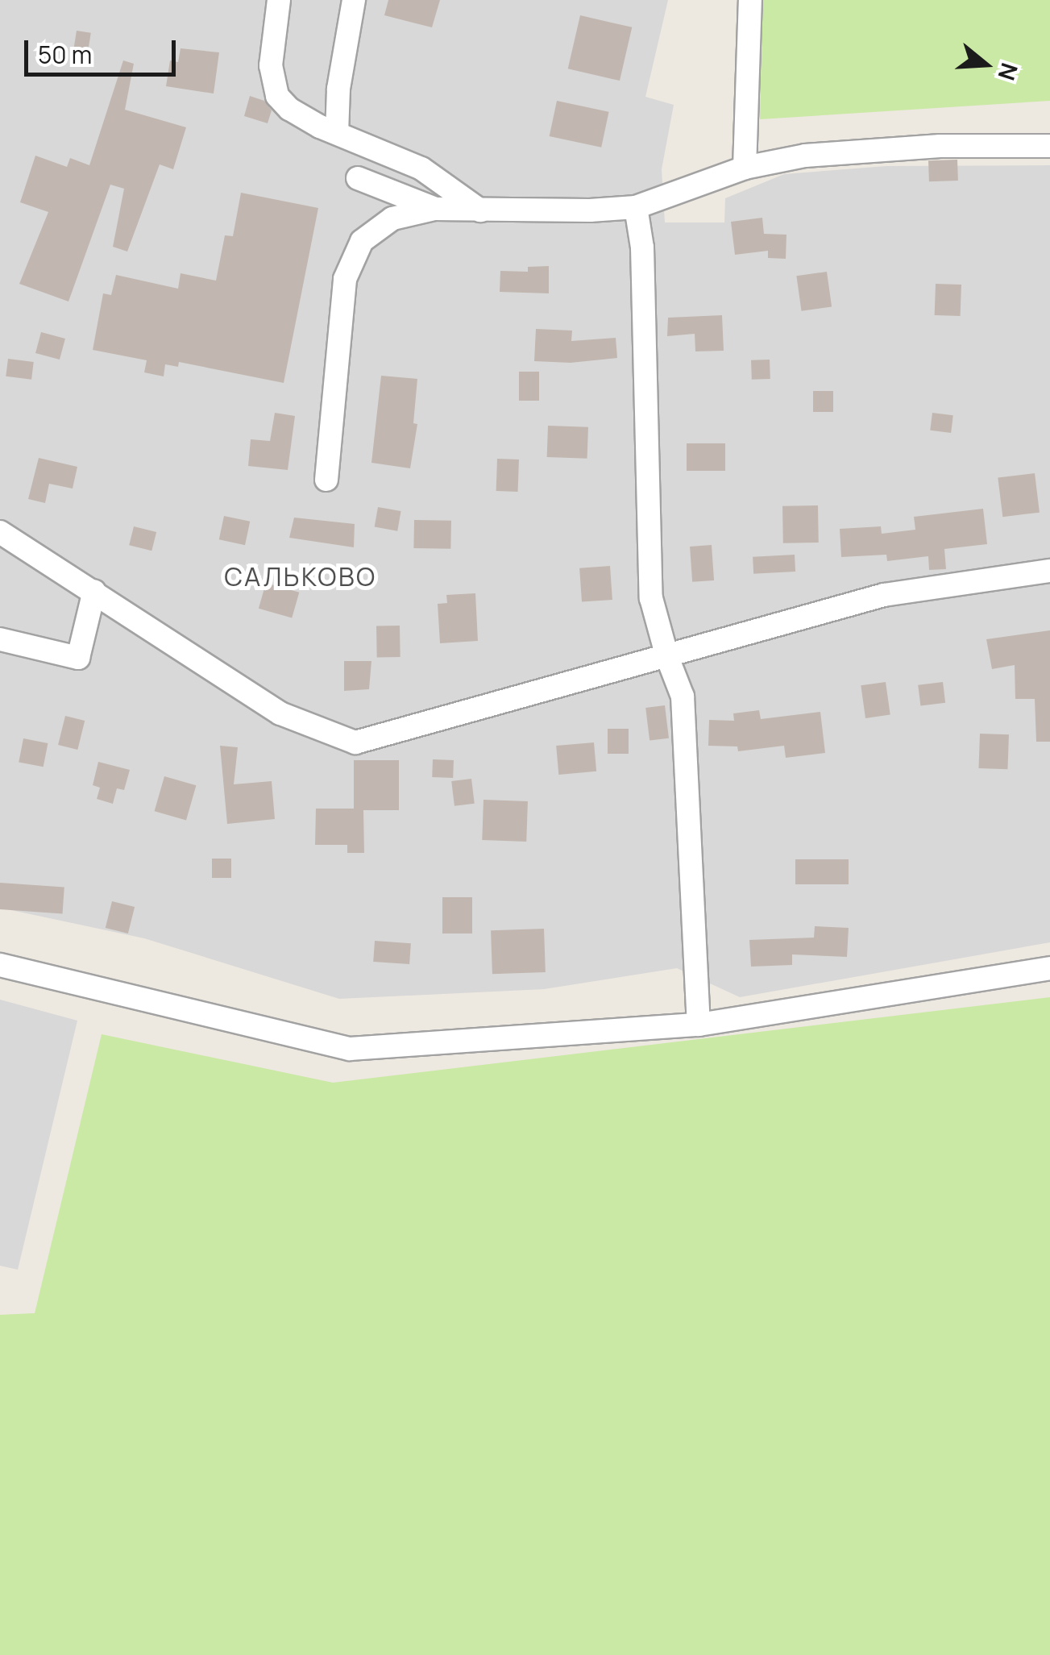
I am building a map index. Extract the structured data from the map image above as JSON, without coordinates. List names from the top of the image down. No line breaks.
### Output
{"districts":["САЛЬКОВО"],"scale_bar":"50 m","north":"right"}
